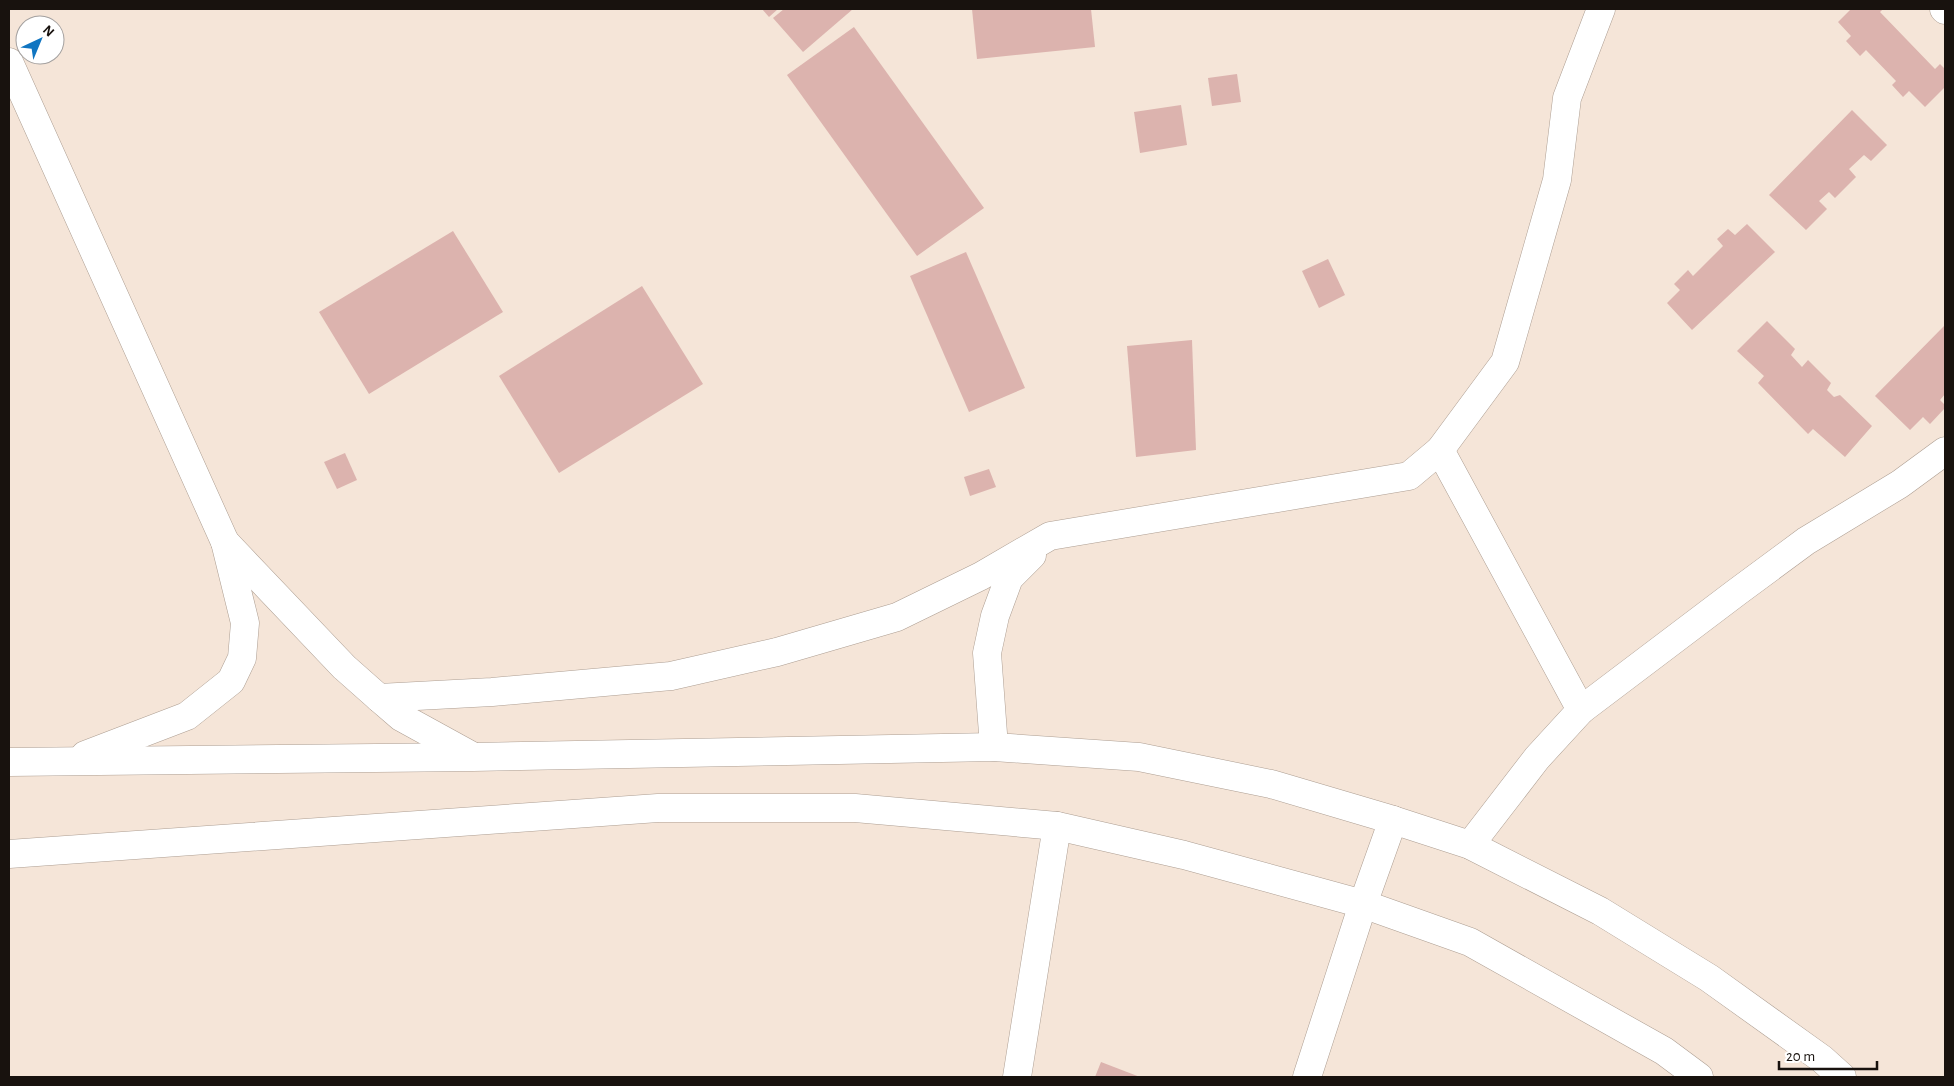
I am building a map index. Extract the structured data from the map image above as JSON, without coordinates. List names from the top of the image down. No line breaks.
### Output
{"scale_bar":"20 m","north":"top right"}
